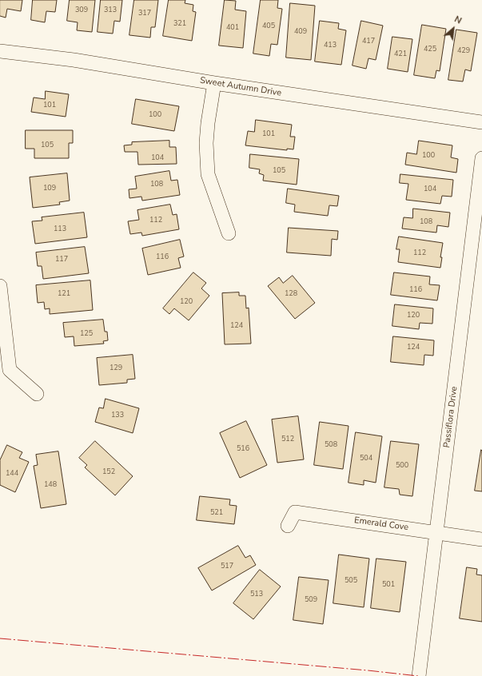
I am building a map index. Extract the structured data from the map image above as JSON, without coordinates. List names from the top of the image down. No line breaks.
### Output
{"streets":{"street":["Sweet Autumn Drive","Passiflora Drive","Emerald Cove"]},"crossings":[["Passiflora Drive","Emerald Cove"]],"house_numbers":["309","313","317","321","405","401","409","417","413","425","429","421","101","100","101","105","100","104","105","108","109","104","112","108","113","112","116","117","116","121","128","120","120","124","125","124","129","133","512","508","516","504","500","152","144","148","521","517","505","501","513","509"],"north":"top right"}
